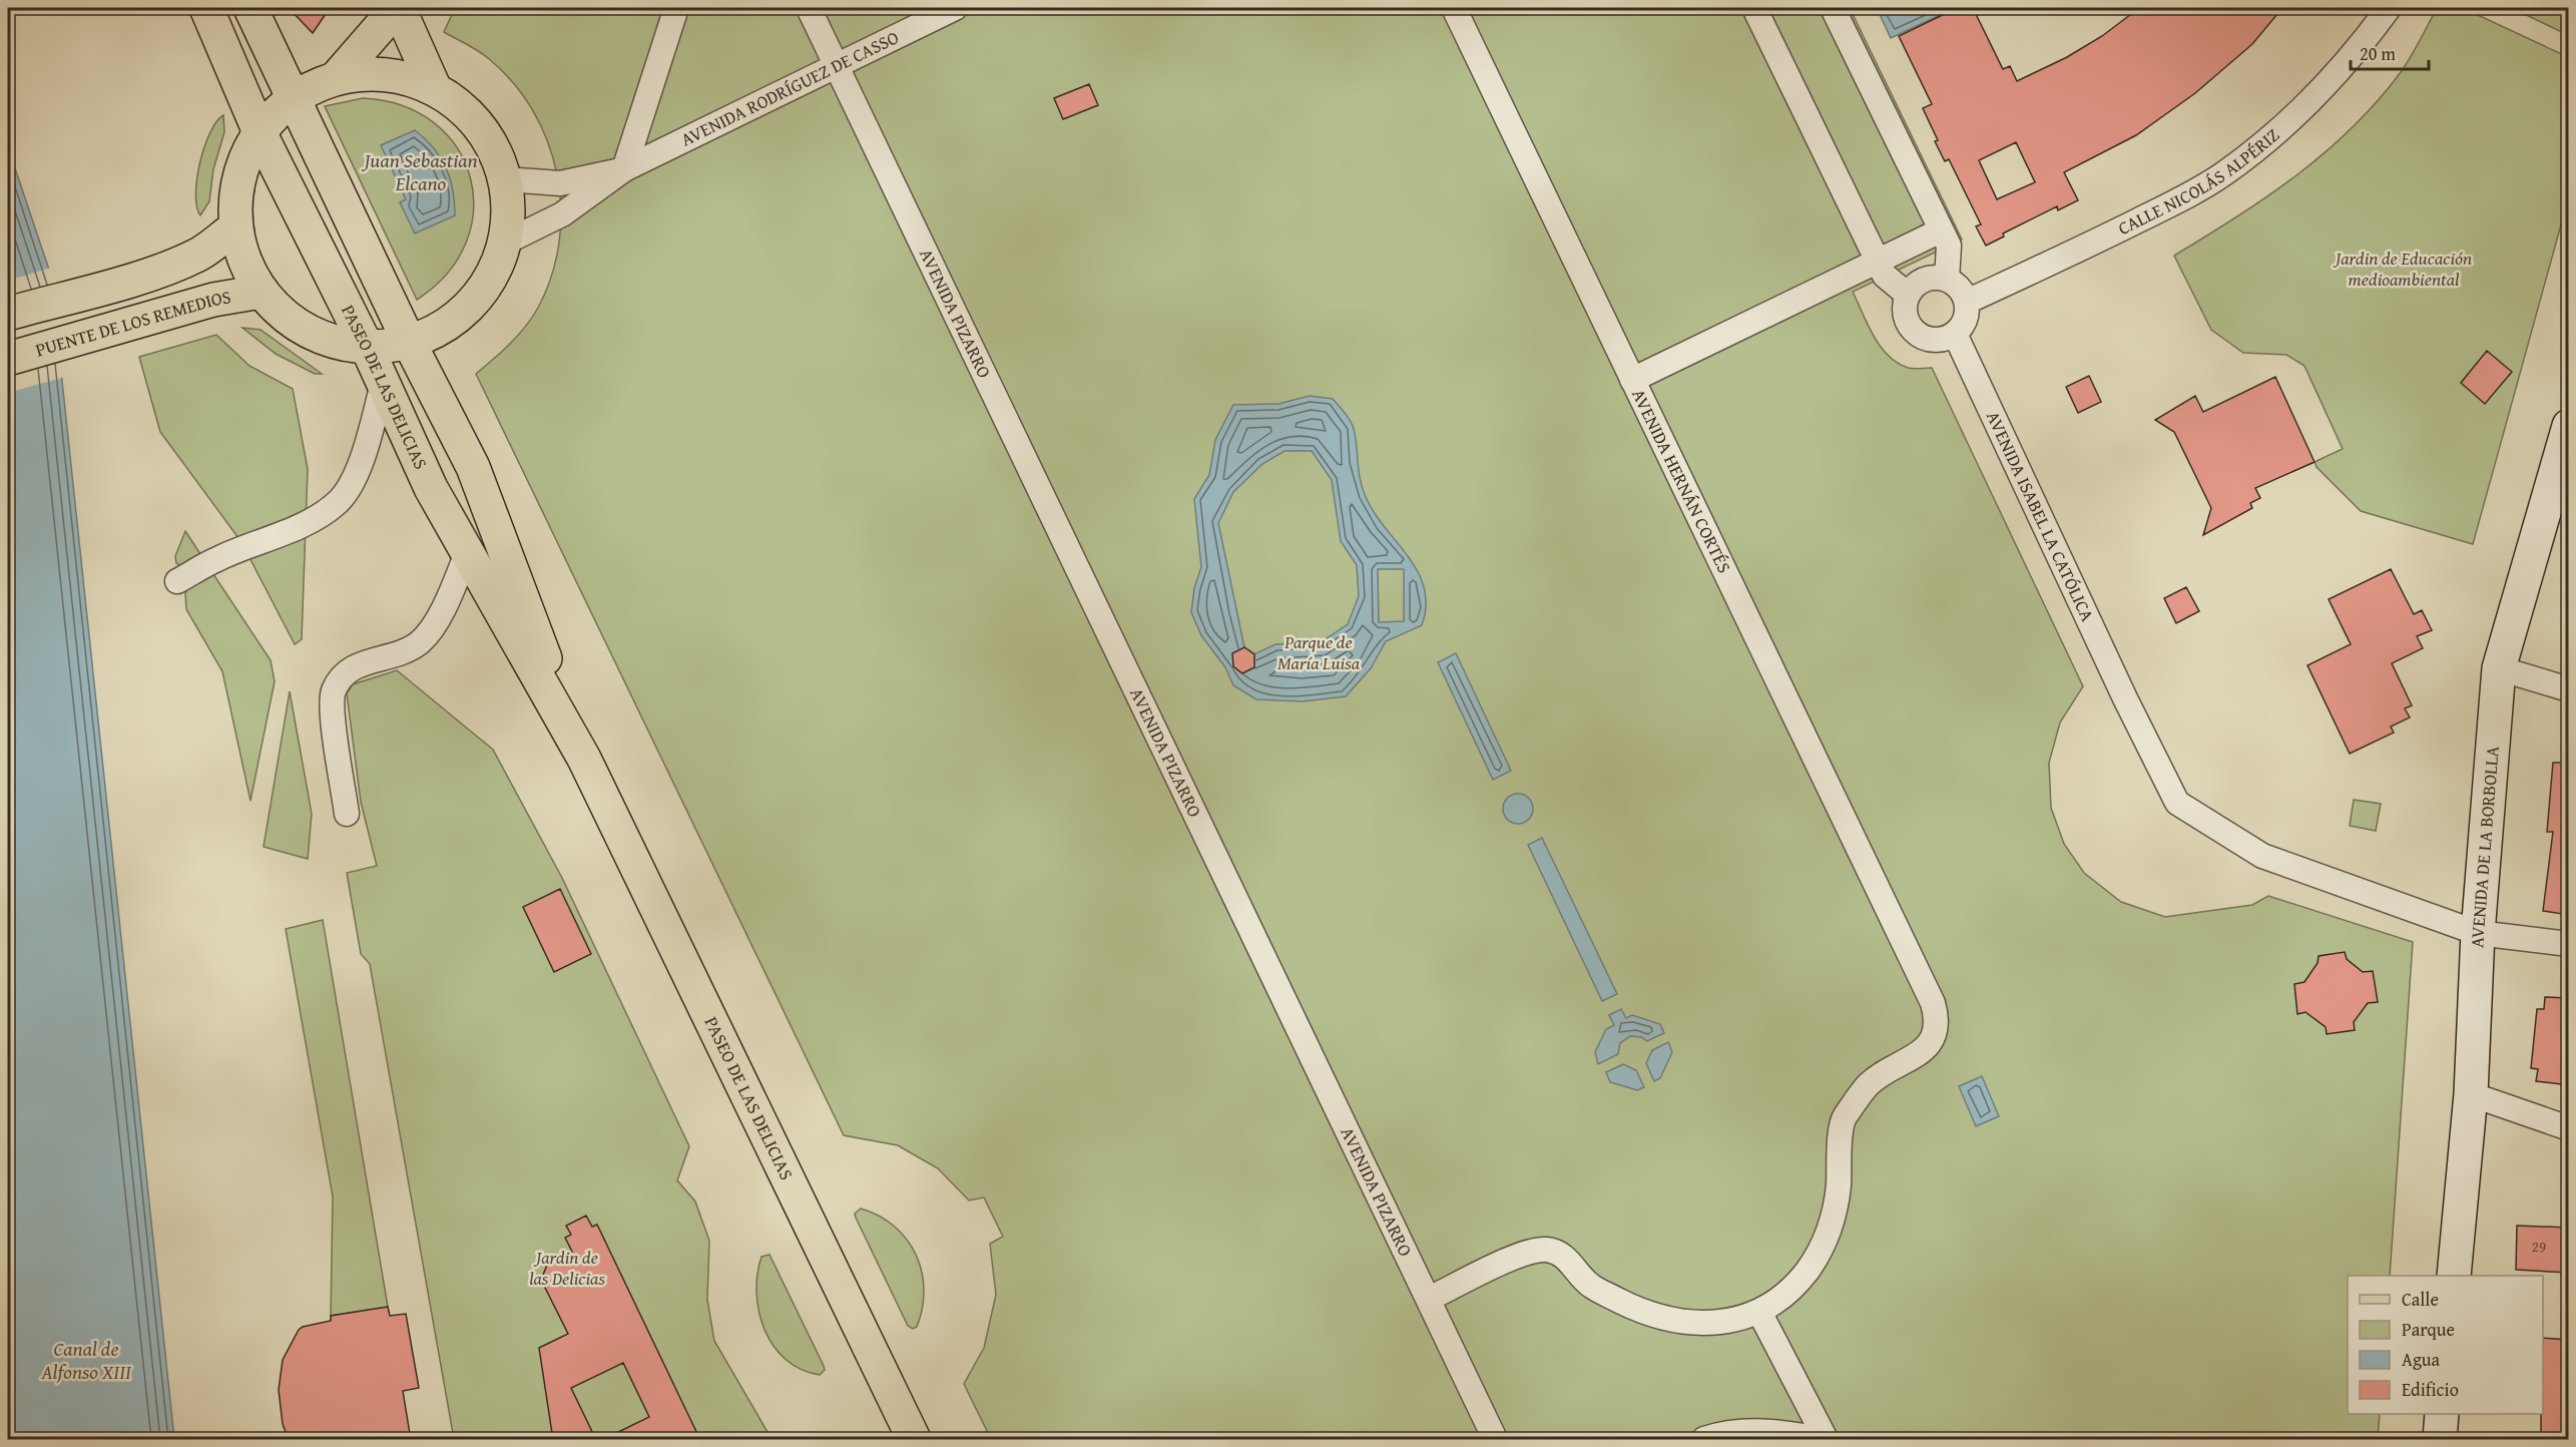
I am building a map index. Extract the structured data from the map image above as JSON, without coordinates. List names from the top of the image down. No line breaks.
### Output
{"streets":{"main road":["PUENTE DE LOS REMEDIOS","PASEO DE LAS DELICIAS","AVENIDA DE LA BORBOLLA"],"street":["AVENIDA RODRÍGUEZ DE CASSO","CALLE NICOLÁS ALPÉRIZ","AVENIDA PIZARRO","AVENIDA HERNÁN CORTÉS","AVENIDA ISABEL LA CATÓLICA"]},"crossings":[["AVENIDA RODRÍGUEZ DE CASSO","AVENIDA PIZARRO"],["CALLE NICOLÁS ALPÉRIZ","AVENIDA ISABEL LA CATÓLICA"],["AVENIDA ISABEL LA CATÓLICA","AVENIDA DE LA BORBOLLA"]],"water":["Juan Sebastian Elcano","Canal de Alfonso XIII"],"parks":["Jardin de Educación medioambiental","Parque de María Luisa","Jardin de las Delicias"],"house_numbers":["29"],"legend":["Calle","Parque","Agua","Edificio"],"scale_bar":"20 m"}
